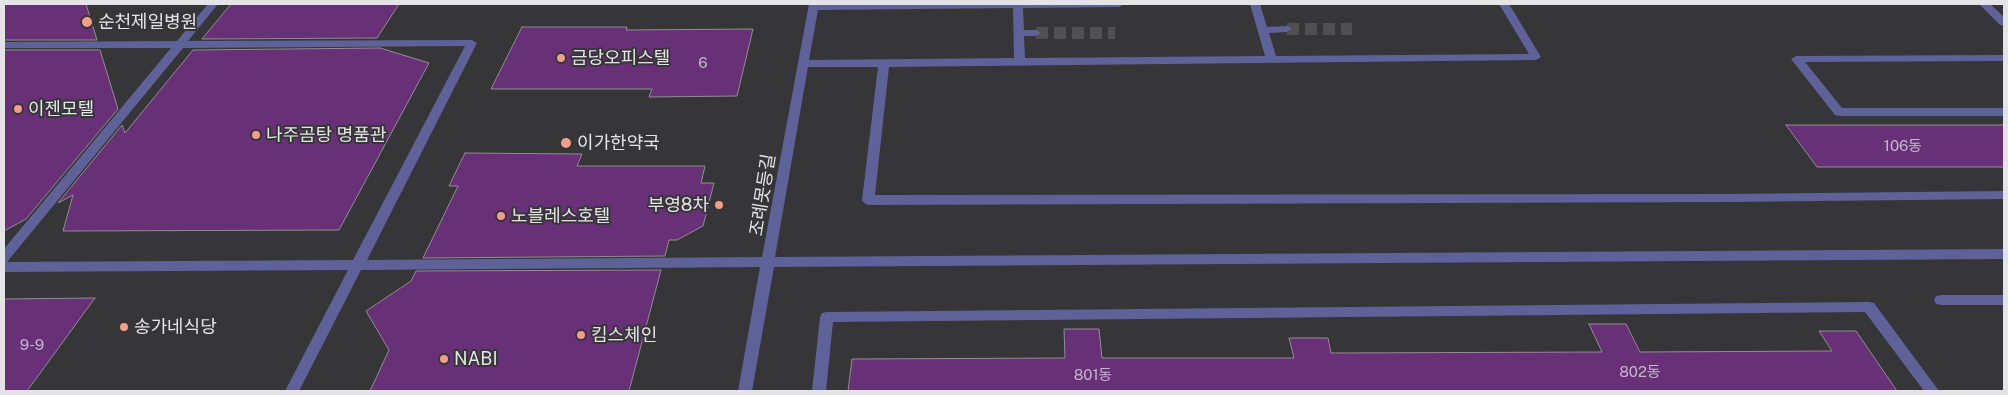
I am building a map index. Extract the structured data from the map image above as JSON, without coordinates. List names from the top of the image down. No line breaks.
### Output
{"streets":{"street":["조례못등길"]},"places":["순천제일병원","금당오피스텔","이젠모텔","나주곰탕 명품관","이가한약국","부영8차","노블레스호텔","송가네식당","킴스체인","NABI"],"house_numbers":["6","106동","9-9","802동","801동"]}
